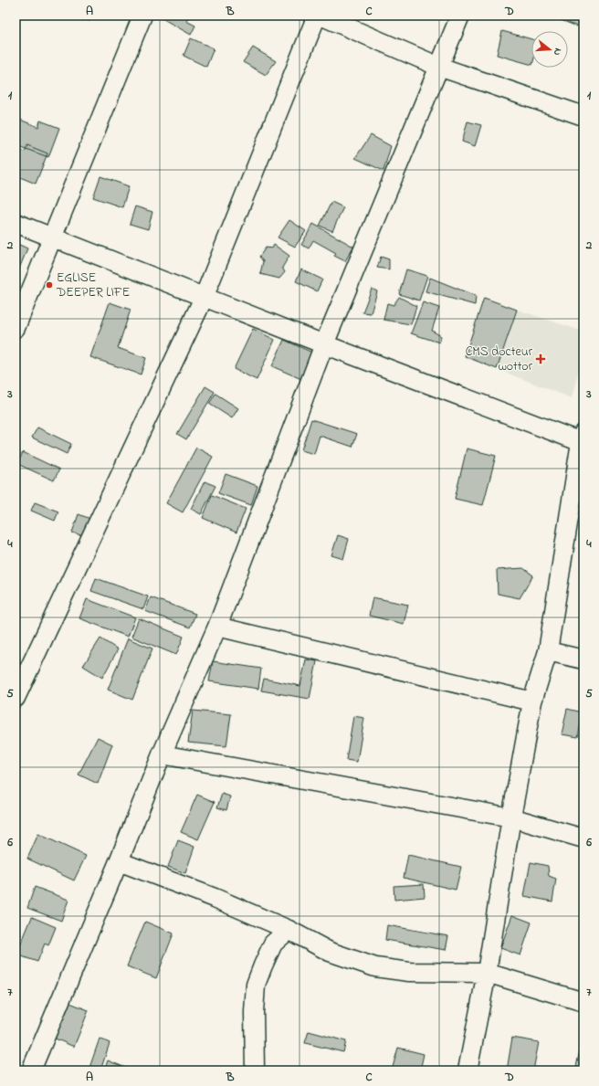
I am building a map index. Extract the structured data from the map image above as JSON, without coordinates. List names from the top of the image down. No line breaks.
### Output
{"places":{"other":["EGLISE DEEPER LIFE"],"health":["CMS docteur wottor"]},"north":"right","grid":{"columns":["A","B","C","D"],"rows":["1","2","3","4","5","6","7"]}}
